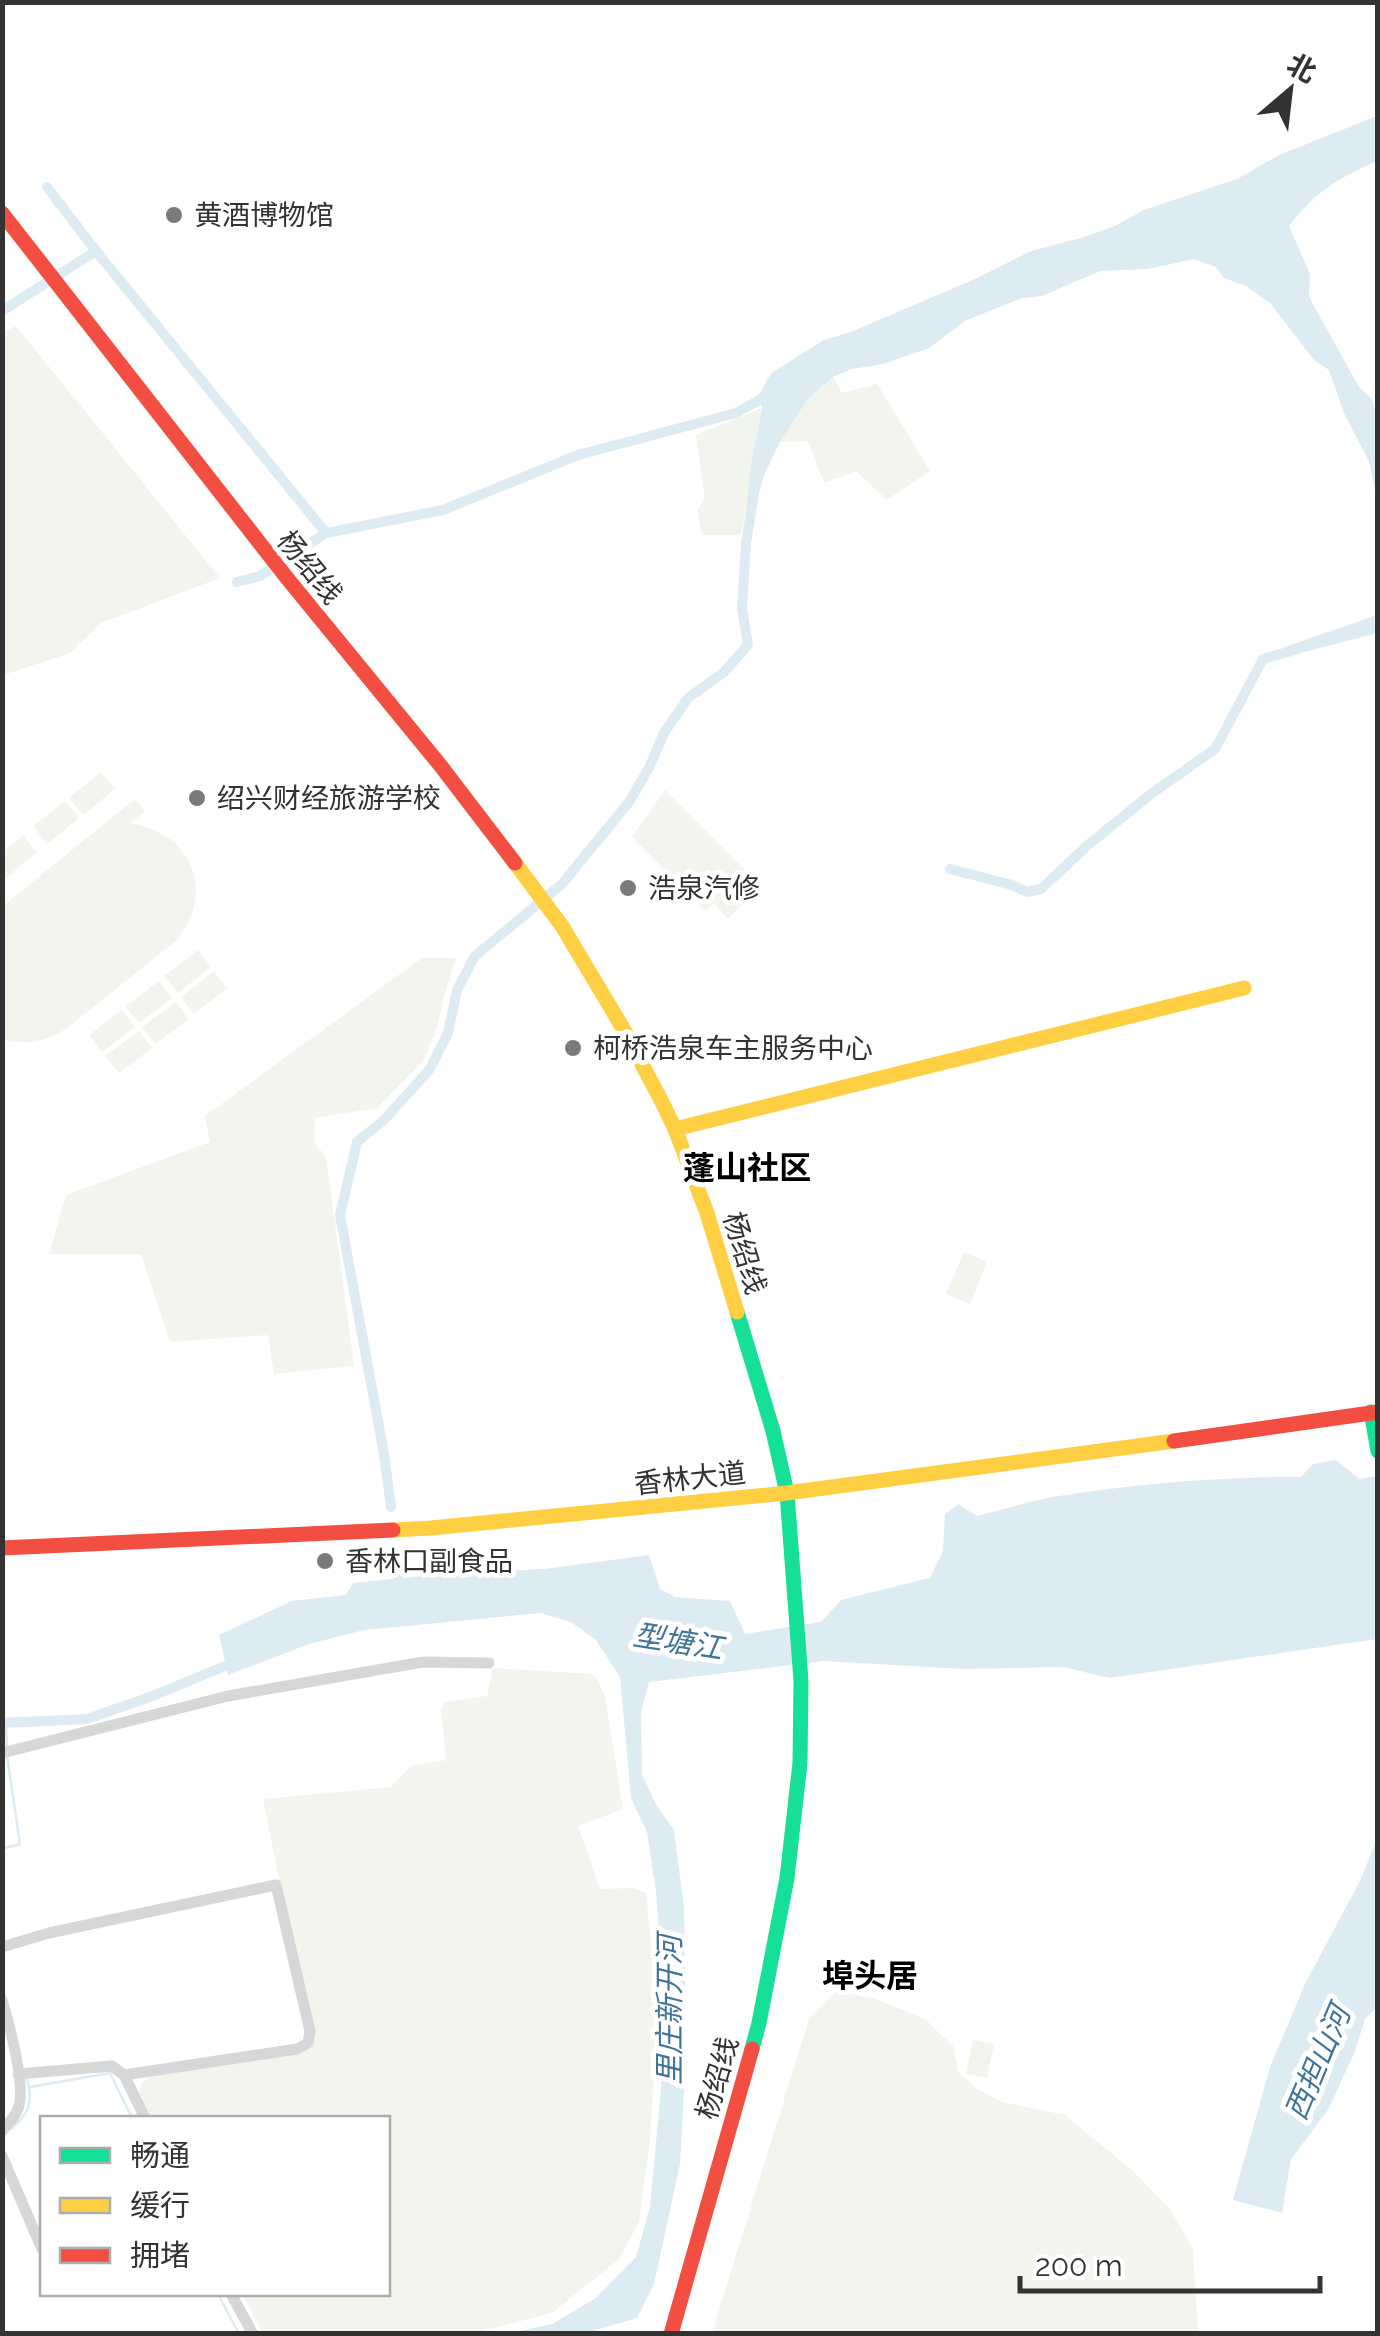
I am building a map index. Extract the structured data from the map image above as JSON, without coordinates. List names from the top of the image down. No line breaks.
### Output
{"streets":{"main road":["杨绍线","香林大道"]},"crossings":[["杨绍线","香林大道"]],"districts":["蓬山社区","埠头居"],"water":["型塘江","里庄新开河","西担山河"],"places":["黄酒博物馆","绍兴财经旅游学校","浩泉汽修","柯桥浩泉车主服务中心","香林口副食品"],"legend":["畅通","缓行","拥堵"],"scale_bar":"200 m","north":"top right"}
